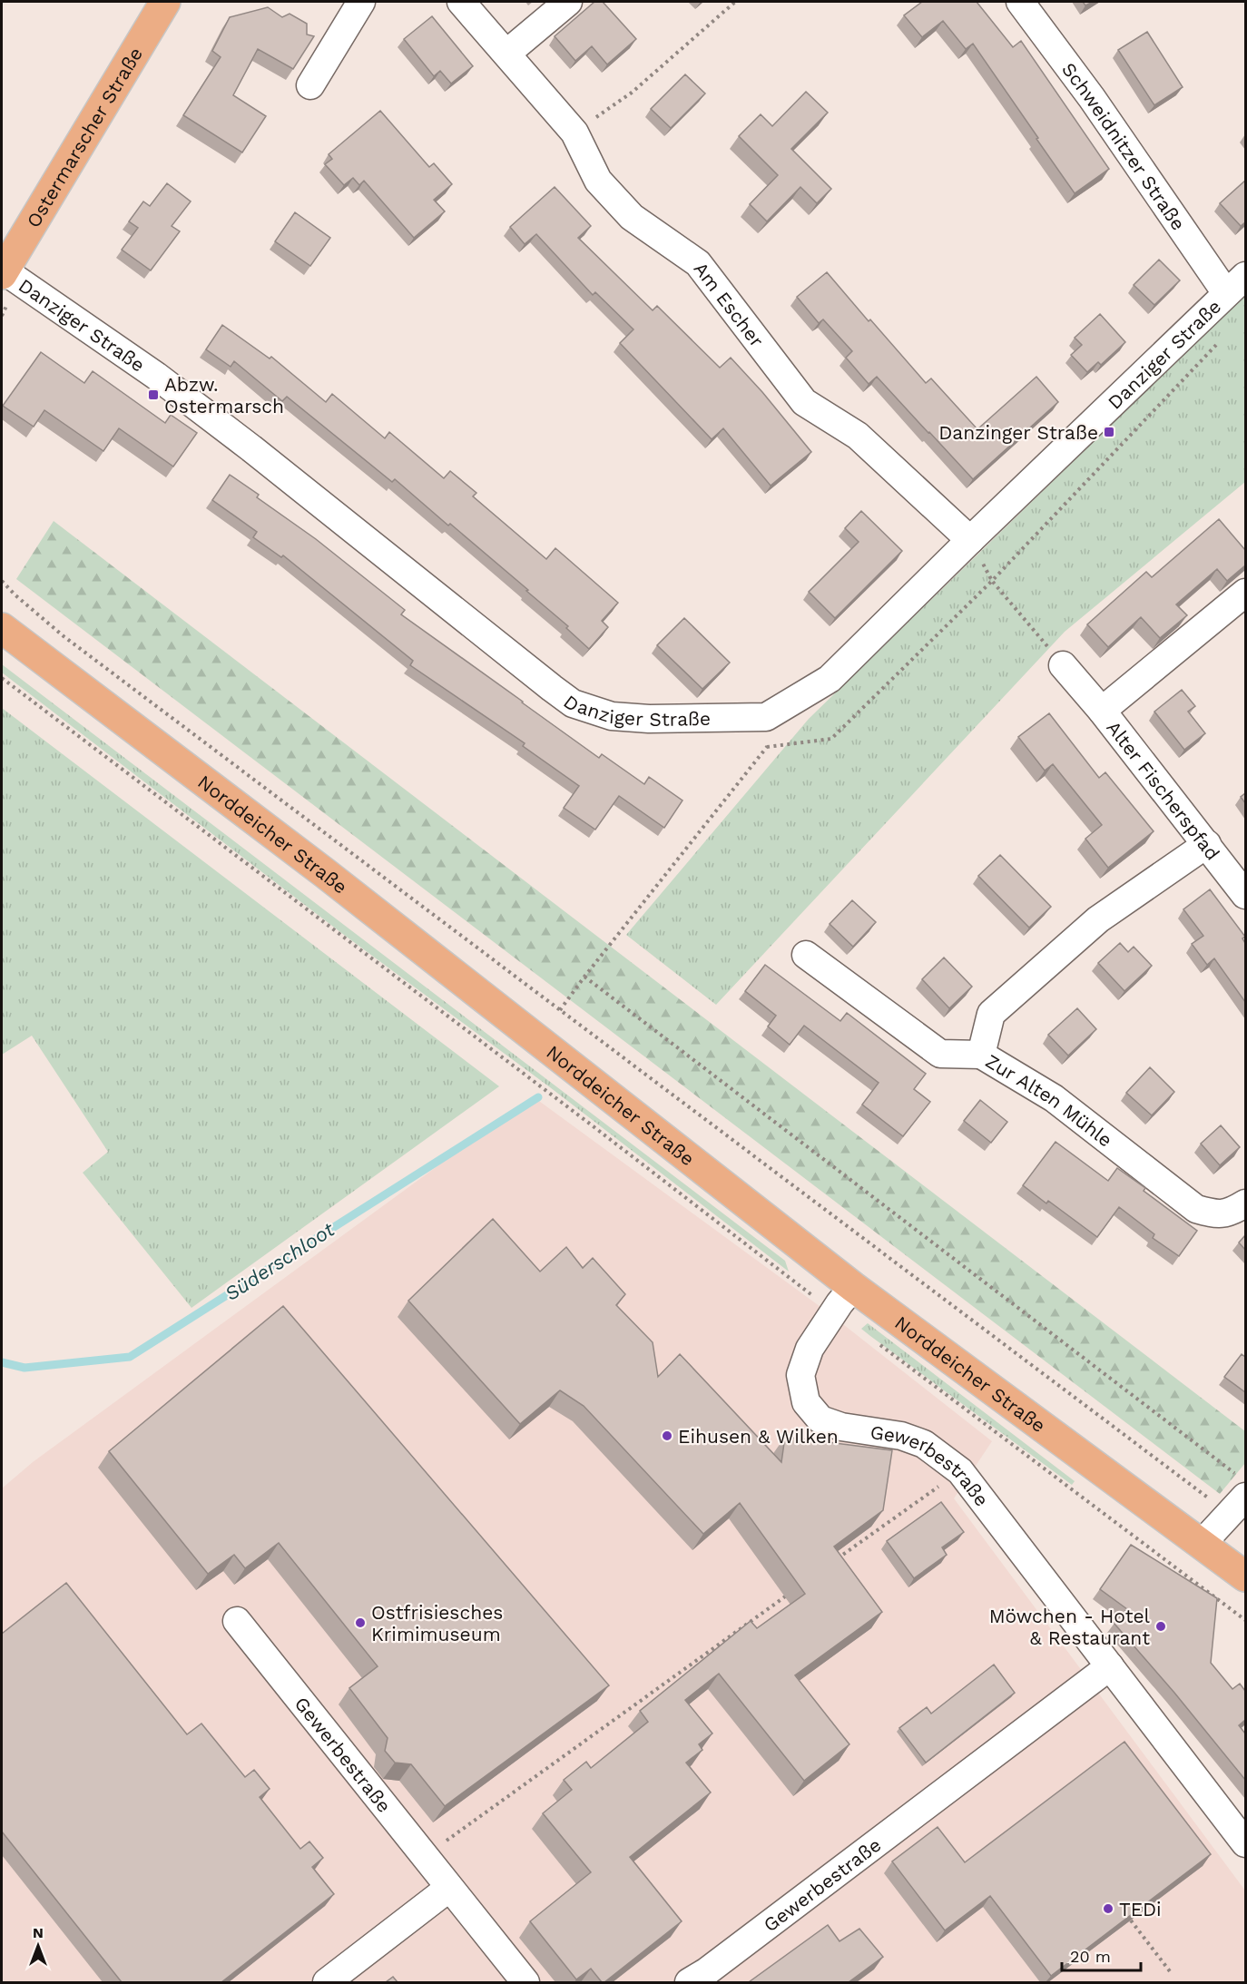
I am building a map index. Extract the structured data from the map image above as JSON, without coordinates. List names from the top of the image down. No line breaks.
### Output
{"streets":{"main road":["Ostermarscher Straße","Norddeicher Straße"],"street":["Schweidnitzer Straße","Am Escher","Danziger Straße","Alter Fischerspfad","Zur Alten Mühle","Gewerbestraße"]},"crossings":[["Ostermarscher Straße","Danziger Straße"],["Schweidnitzer Straße","Danziger Straße"],["Am Escher","Danziger Straße"],["Alter Fischerspfad","Zur Alten Mühle"],["Norddeicher Straße","Gewerbestraße"]],"water":["Süderschloot"],"places":{"transit":["Abzw. Ostermarsch","Danzinger Straße"],"other":["Eihusen & Wilken","Ostfrisiesches Krimimuseum","Möwchen - Hotel & Restaurant","TEDi"]},"scale_bar":"20 m","north":"top"}
